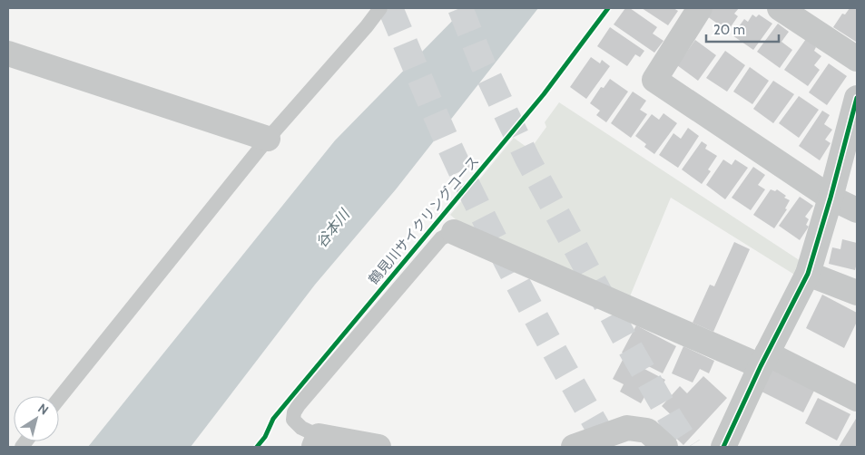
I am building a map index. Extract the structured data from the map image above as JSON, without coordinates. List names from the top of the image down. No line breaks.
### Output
{"streets":{"cycle path":["鶴見川サイクリングコース"]},"water":["谷本川"],"scale_bar":"20 m","north":"top right"}
